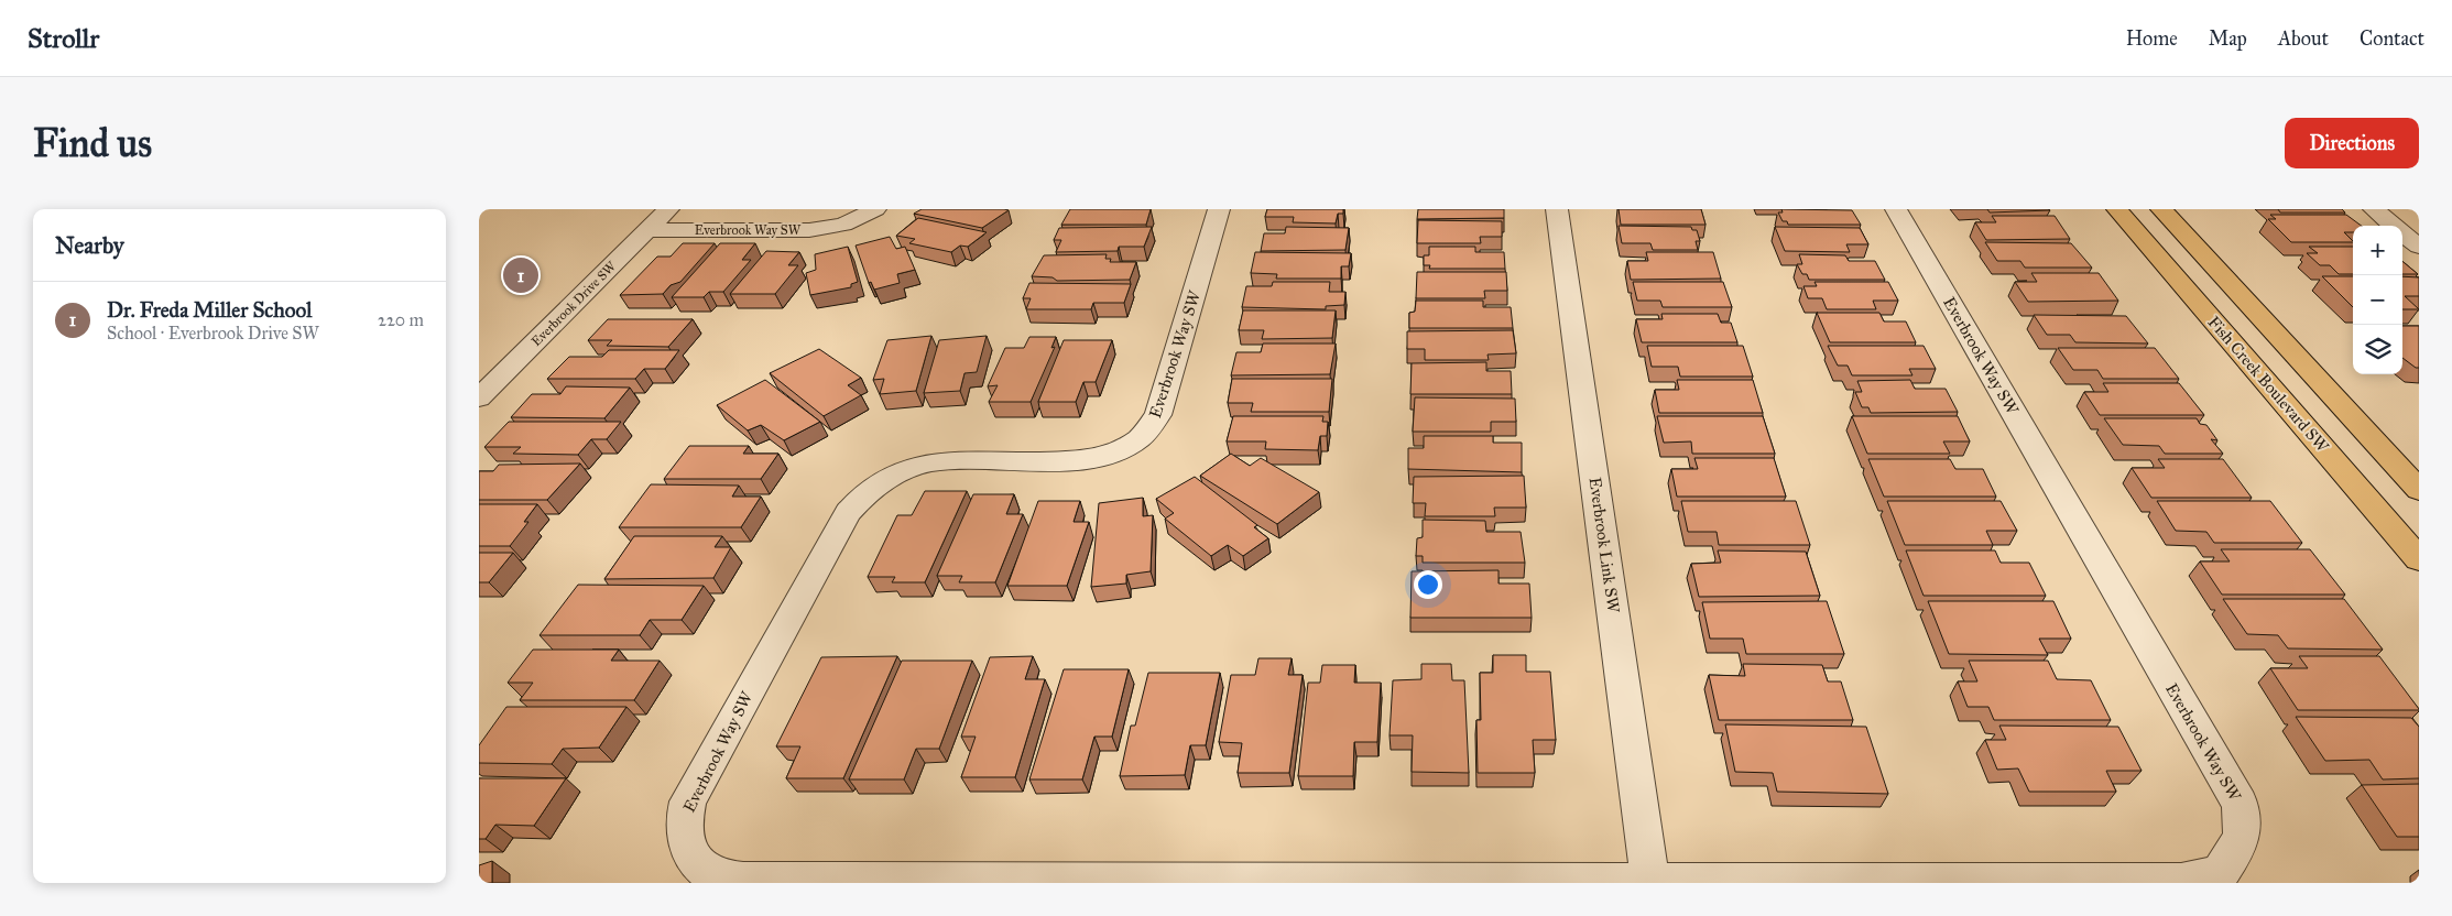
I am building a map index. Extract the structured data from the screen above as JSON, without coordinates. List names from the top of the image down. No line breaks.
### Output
{"streets":{"main road":["Fish Creek Boulevard SW"],"street":["Everbrook Way SW","Everbrook Drive SW","Everbrook Link SW"]},"crossings":[["Everbrook Way SW","Everbrook Drive SW"],["Everbrook Way SW","Everbrook Link SW"]],"page":{"header":"Strollr","nav":["Home","Map","About","Contact"],"buttons":"Directions","title":"Find us","heading":"Nearby","map_buttons":["+","−"],"pins":"1","list":[{"mark":"1","name":"Dr. Freda Miller School","note":"School · Everbrook Drive SW","value":"220 m"}]}}
